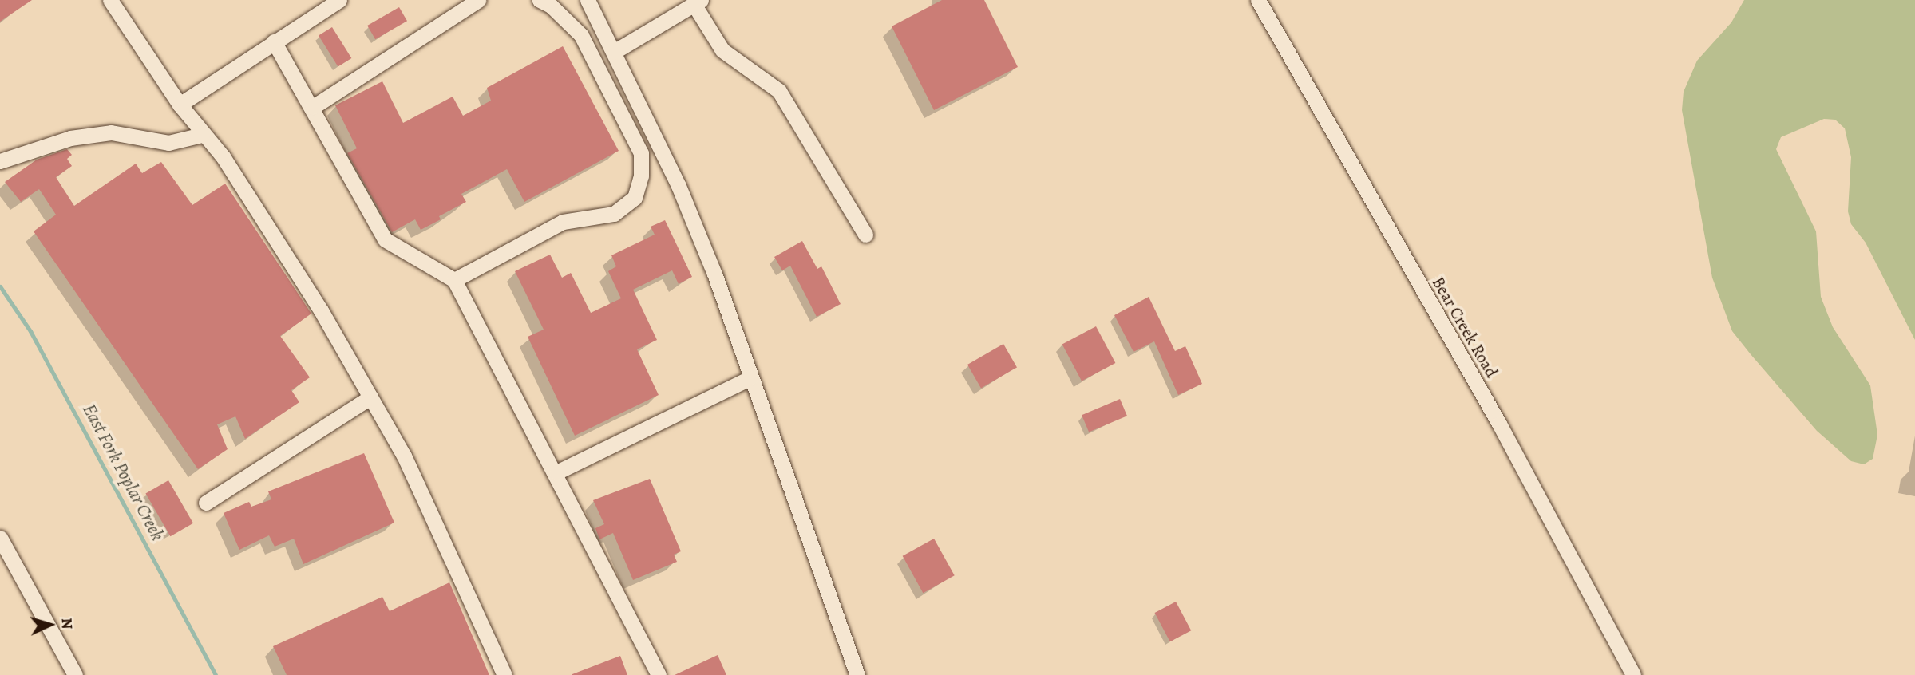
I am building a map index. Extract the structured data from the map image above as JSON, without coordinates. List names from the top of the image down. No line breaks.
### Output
{"streets":{"street":["Bear Creek Road"]},"water":["East Fork Poplar Creek"],"north":"right"}
